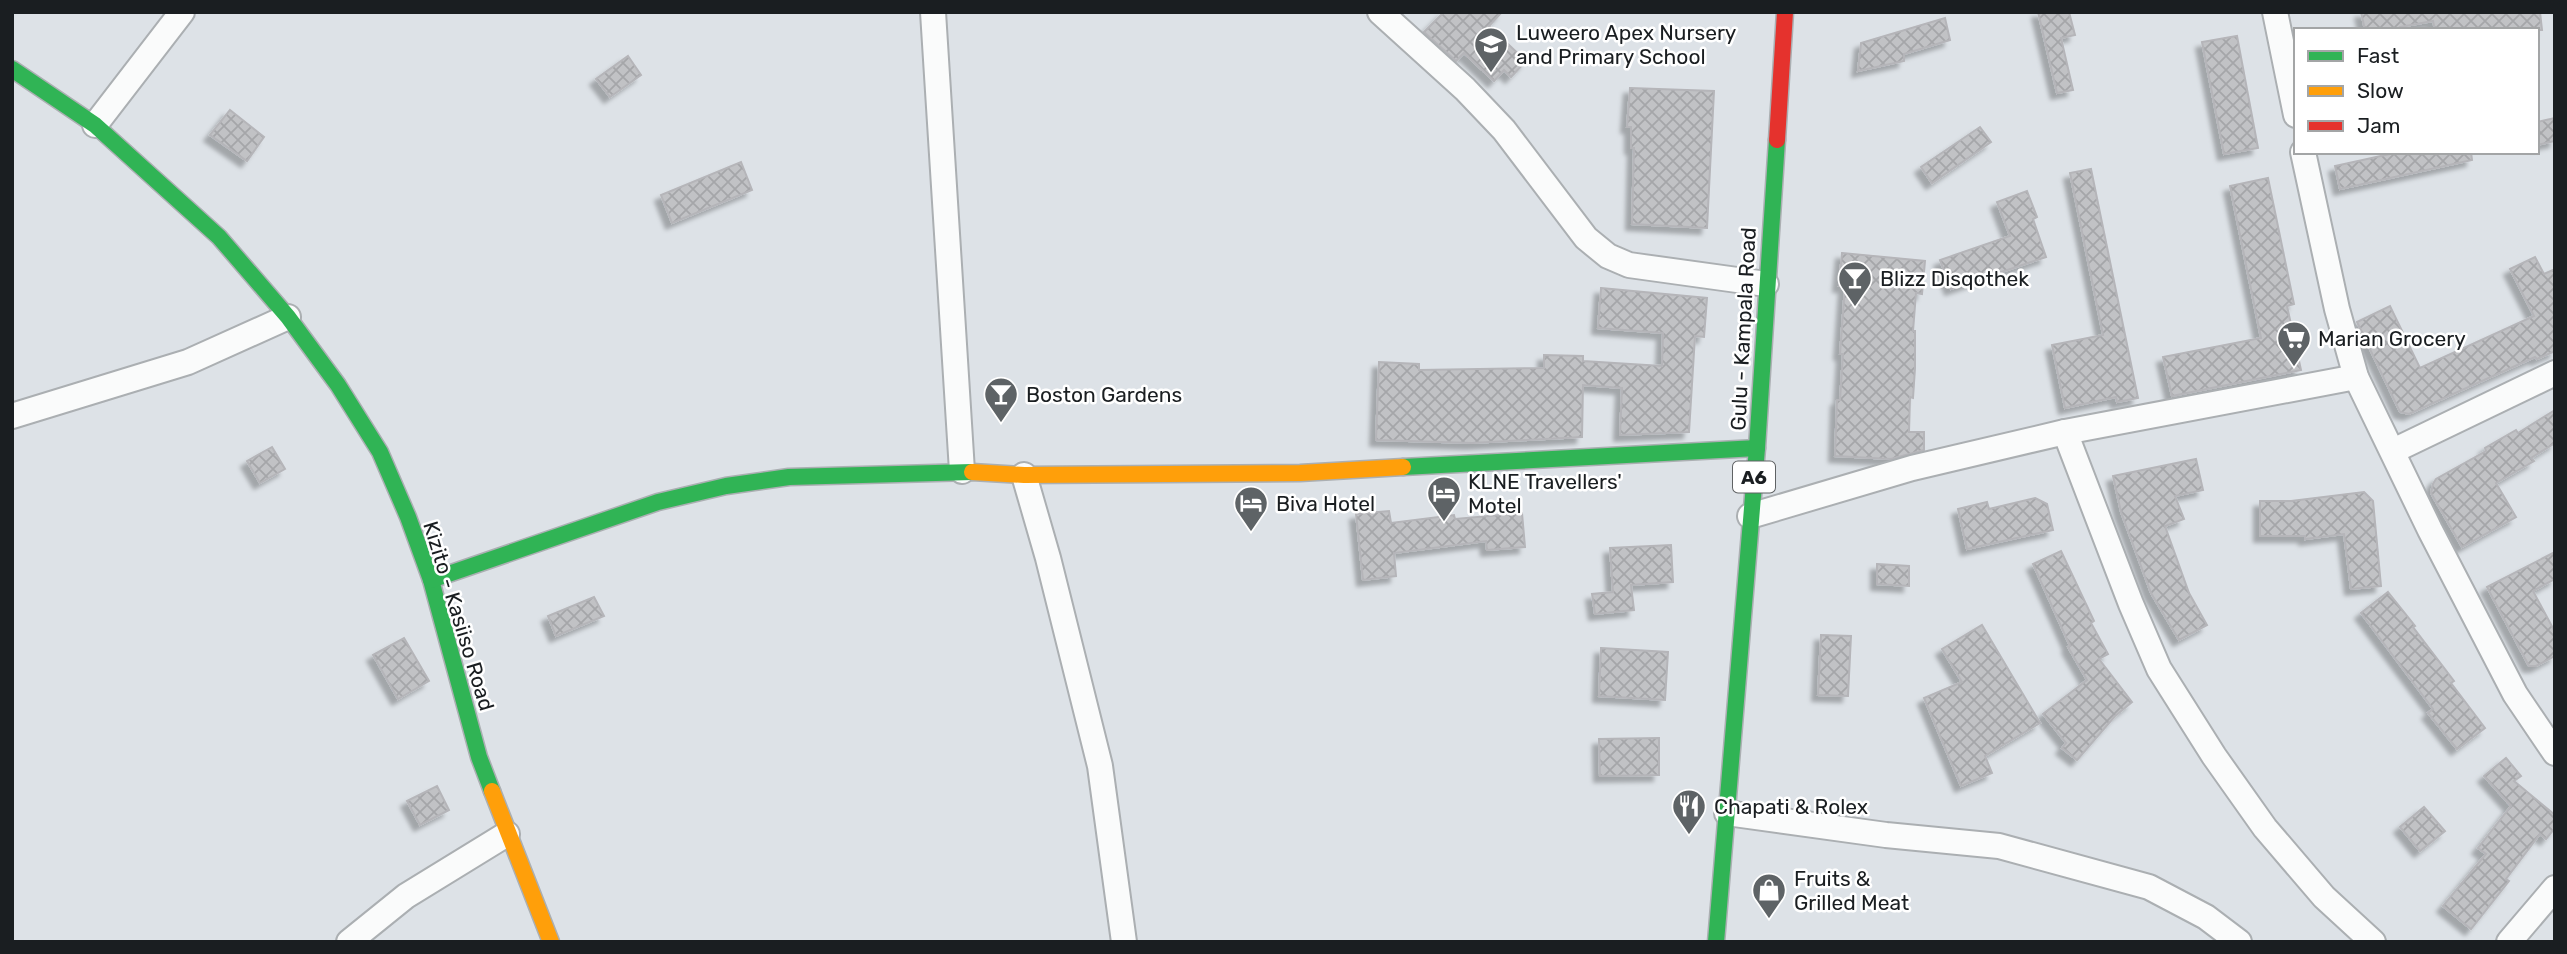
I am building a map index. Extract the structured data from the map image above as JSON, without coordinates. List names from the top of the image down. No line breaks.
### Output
{"streets":{"street":["Gulu - Kampala Road","A6","Kizito - Kasiiso Road"]},"places":{"school or university":["Luweero Apex Nursery and Primary School"],"bar":["Blizz Disqothek","Boston Gardens"],"supermarket":["Marian Grocery"],"hotel":["KLNE Travellers' Motel","Biva Hotel"],"restaurant":["Chapati & Rolex"],"shop":["Fruits & Grilled Meat"]},"legend":["Fast","Slow","Jam"]}
